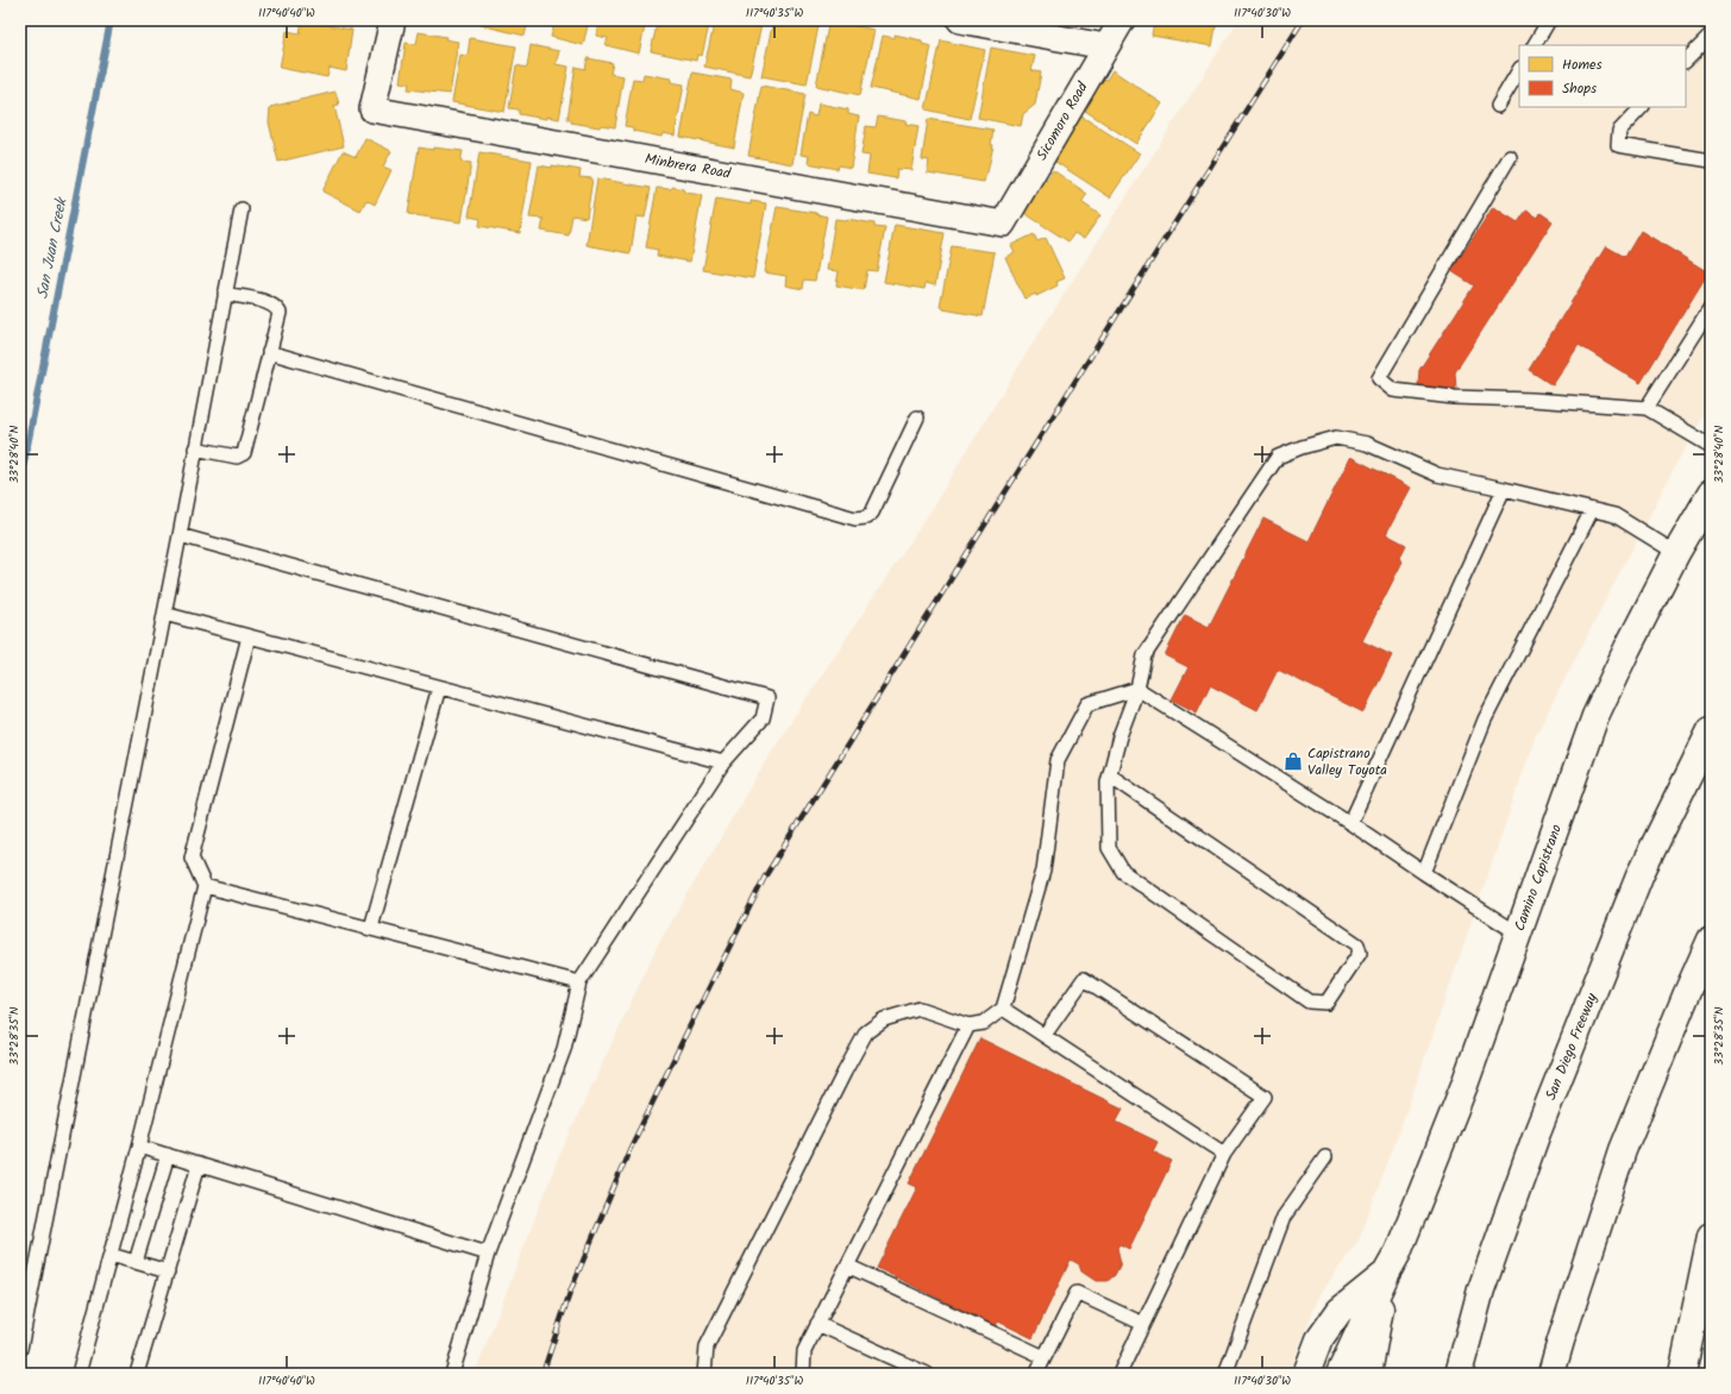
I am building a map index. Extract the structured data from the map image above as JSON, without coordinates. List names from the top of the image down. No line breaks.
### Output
{"streets":{"main road":["Camino Capistrano","San Diego Freeway"],"street":["Sicomoro Road","Minbrera Road"]},"crossings":[["Sicomoro Road","Minbrera Road"]],"water":["San Juan Creek"],"places":{"shop":["Capistrano Valley Toyota"]},"legend":["Homes","Shops"],"coordinates":["117°40'40\"W","117°40'35\"W","117°40'30\"W","33°28'40\"N","33°28'35\"N"]}
